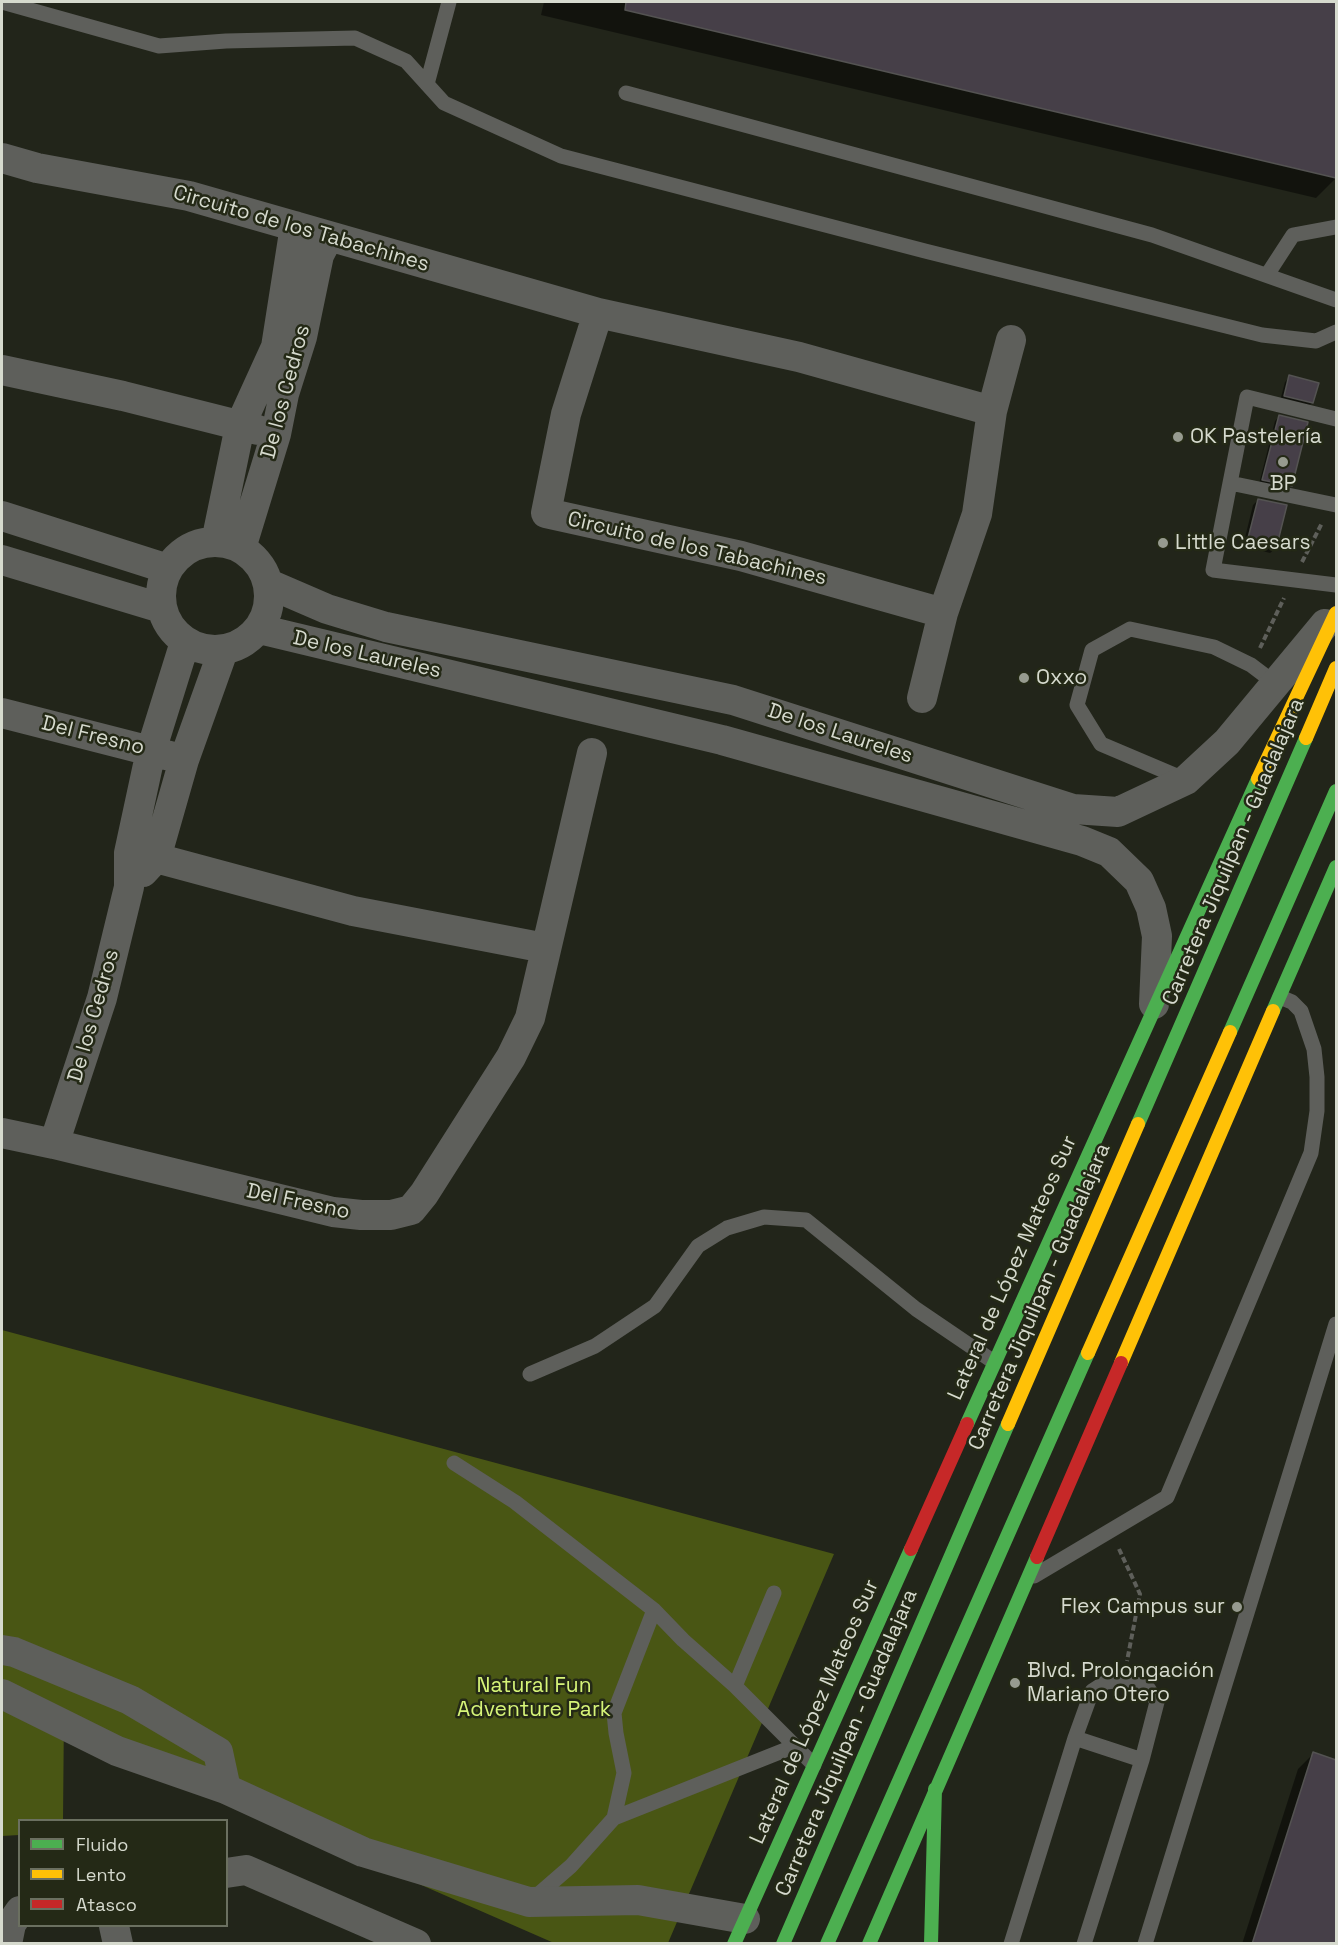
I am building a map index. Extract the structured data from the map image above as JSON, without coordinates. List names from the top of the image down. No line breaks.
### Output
{"streets":{"main road":["Carretera Jiquilpan - Guadalajara","Lateral de López Mateos Sur"],"street":["Circuito de los Tabachines","De los Cedros","De los Laureles","Del Fresno"]},"crossings":[["Circuito de los Tabachines","De los Cedros"],["De los Cedros","De los Laureles"],["De los Cedros","Del Fresno"],["De los Laureles","Lateral de López Mateos Sur"]],"parks":["Natural Fun Adventure Park"],"places":["OK Pastelería","BP","Little Caesars","Oxxo","Flex Campus sur","Blvd. Prolongación Mariano Otero"],"legend":["Fluido","Lento","Atasco"]}
